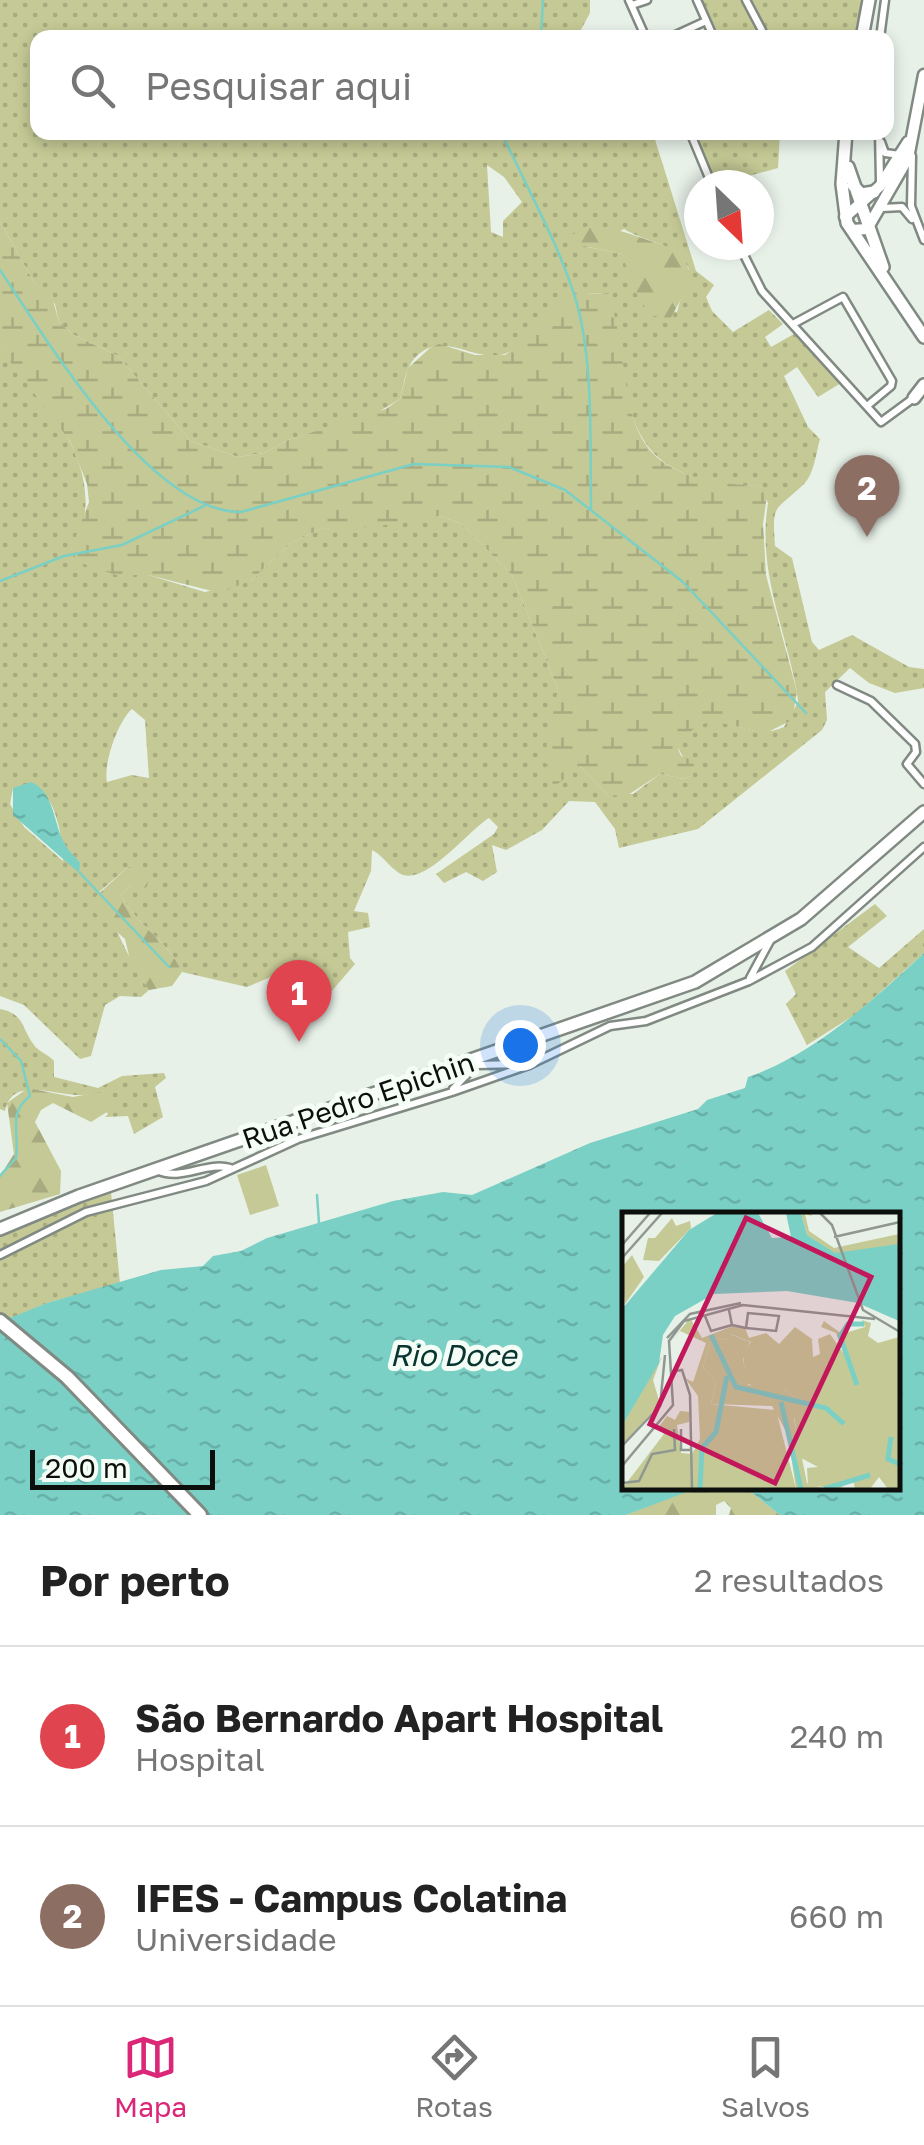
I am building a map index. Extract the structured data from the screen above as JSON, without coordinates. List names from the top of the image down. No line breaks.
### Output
{"streets":{"street":["Rua Pedro Epichin"]},"water":["Rio Doce"],"scale_bar":"200 m","north":"bottom right","page":{"search":"Pesquisar aqui","pins":["2","1"],"scale":"200 m","heading":["Por perto","2 resultados"],"list":[{"mark":"1","name":"São Bernardo Apart Hospital","note":"Hospital","value":"240 m"},{"mark":"2","name":"IFES - Campus Colatina","note":"Universidade","value":"660 m"}],"nav":["Mapa","Rotas","Salvos"]}}
